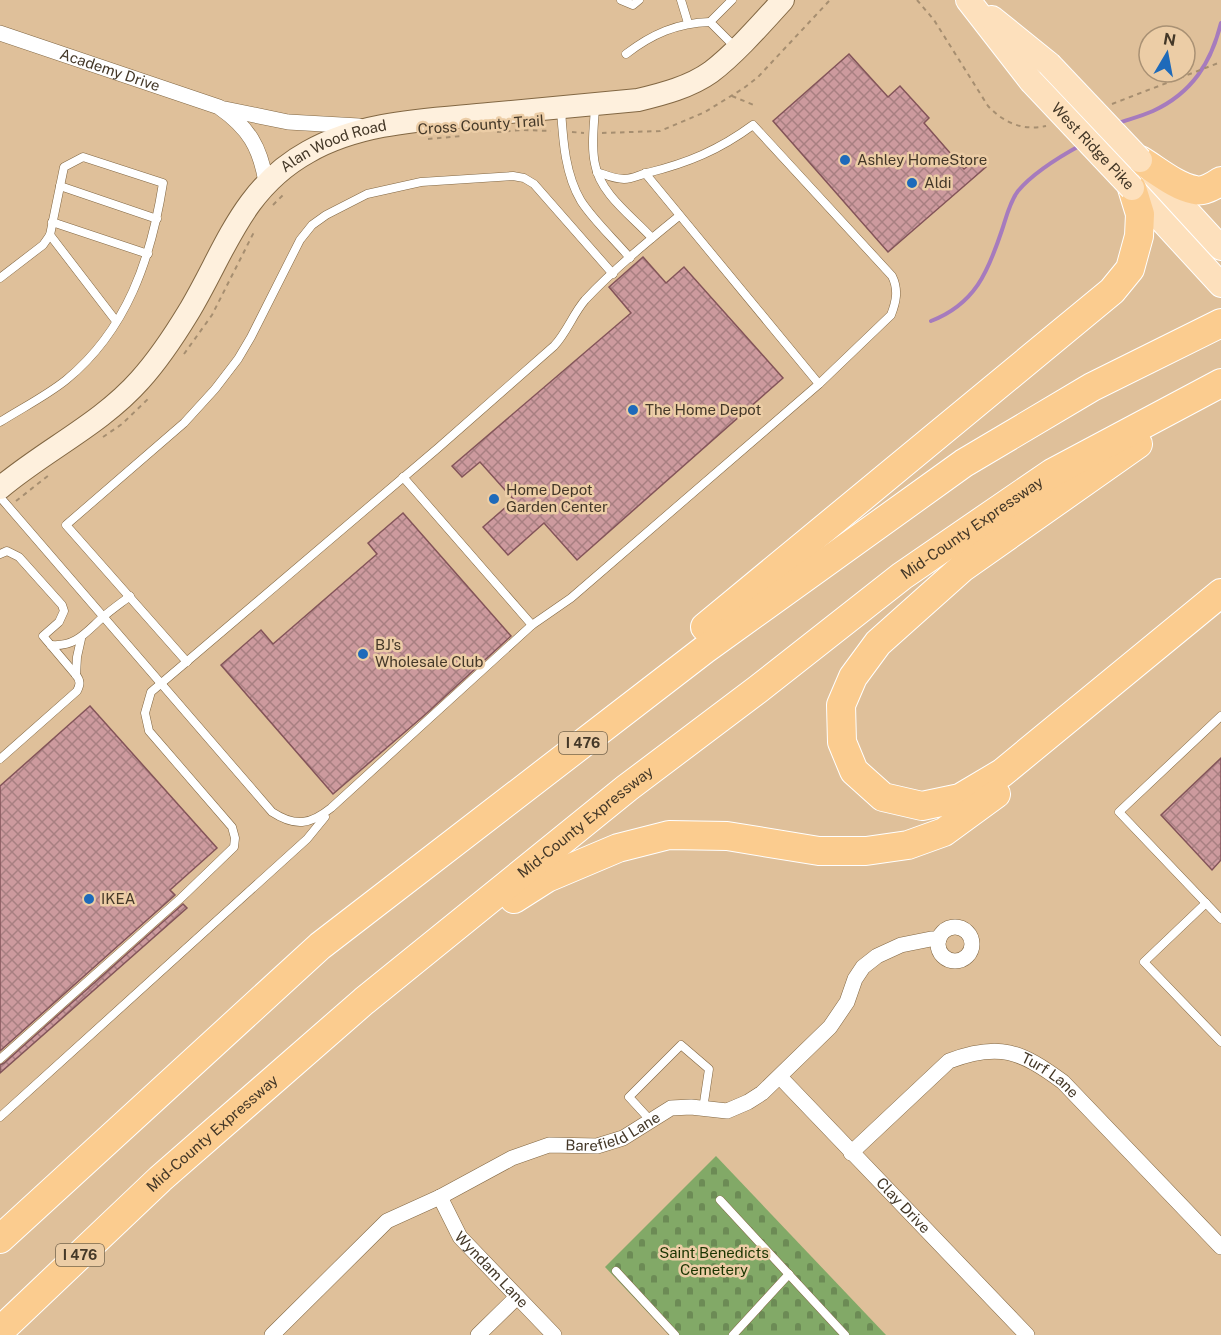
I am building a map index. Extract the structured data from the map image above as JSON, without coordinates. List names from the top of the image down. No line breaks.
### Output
{"streets":{"highway":["Mid-County Expressway","I 476"],"main road":["West Ridge Pike"],"street":["Academy Drive","Alan Wood Road","Turf Lane","Barefield Lane","Clay Drive","Wyndam Lane"],"path":["Cross County Trail"]},"crossings":[["Academy Drive","Alan Wood Road"],["Turf Lane","Clay Drive"],["Barefield Lane","Clay Drive"],["Barefield Lane","Wyndam Lane"]],"parks":["Saint Benedicts Cemetery"],"places":["Ashley HomeStore","Aldi","The Home Depot","Home Depot Garden Center","BJ's Wholesale Club","IKEA"],"north":"top"}
